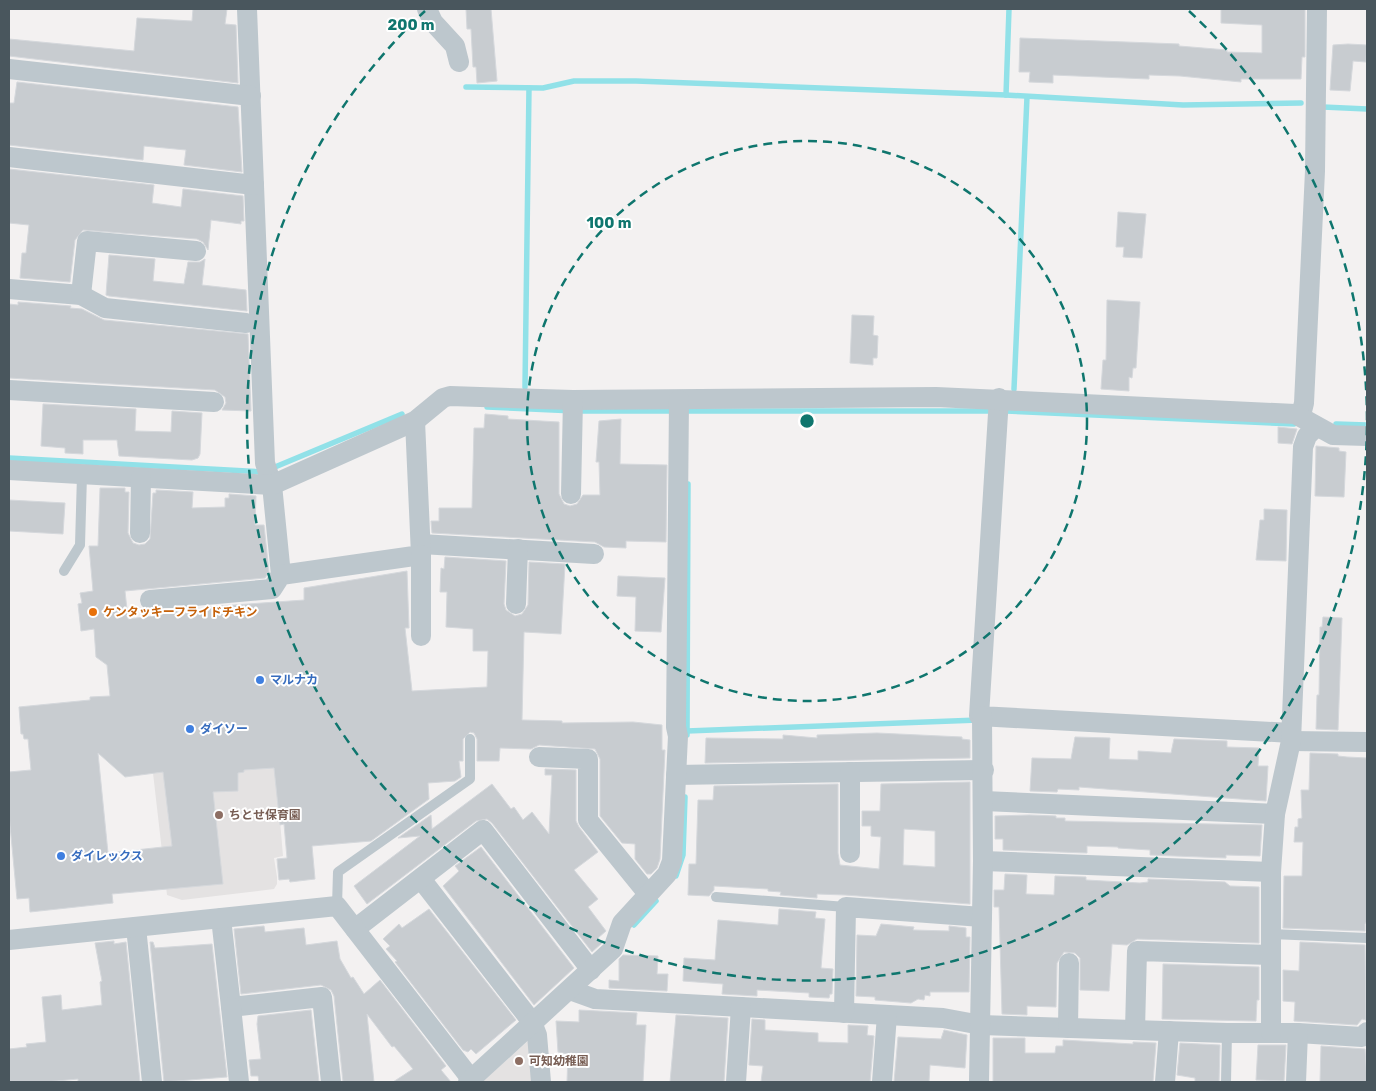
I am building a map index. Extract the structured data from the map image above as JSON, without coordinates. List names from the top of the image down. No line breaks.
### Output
{"places":["ケンタッキーフライドチキン","マルナカ","ダイソー","ちとせ保育園","ダイレックス","可知幼稚園"],"rings":["200 m","100 m"]}
